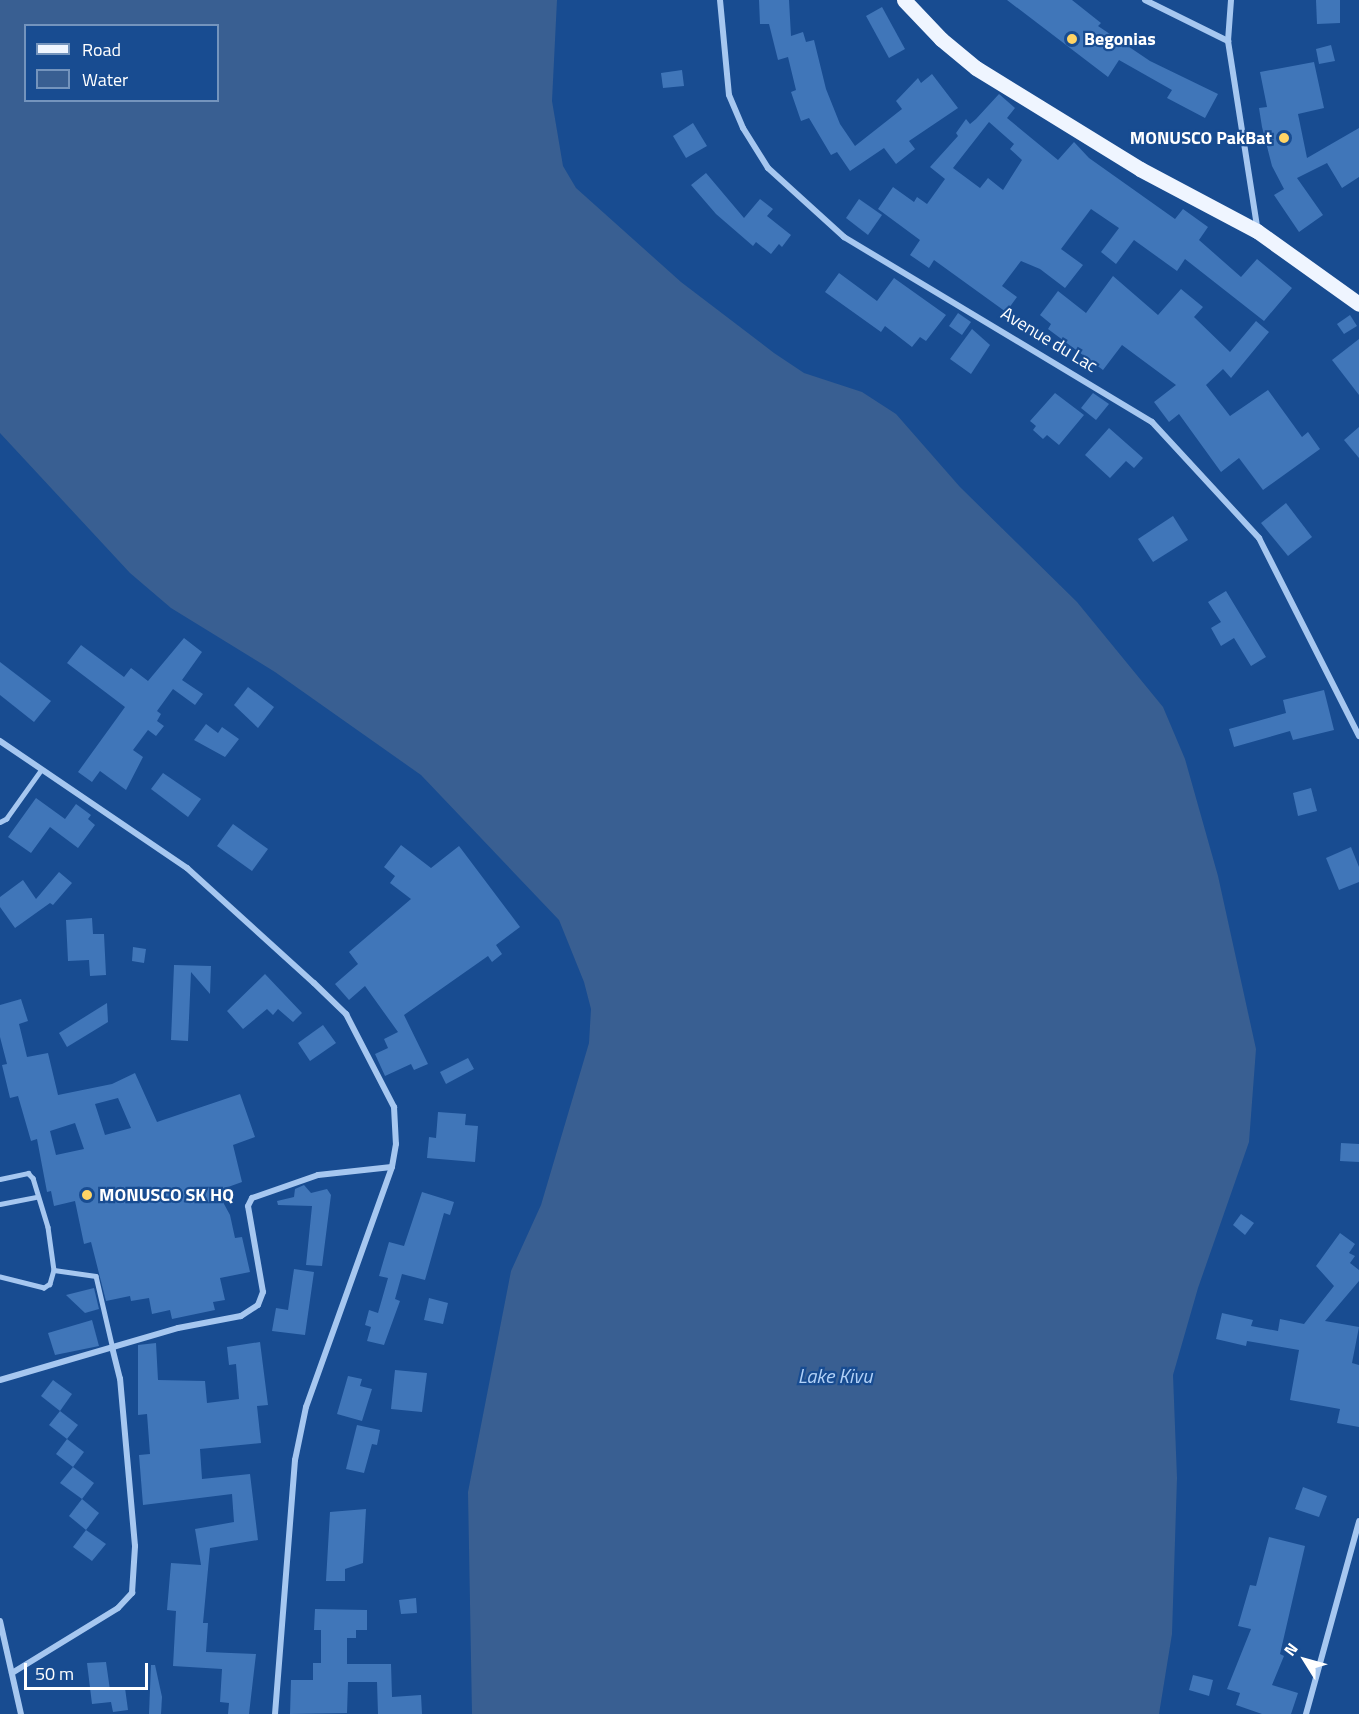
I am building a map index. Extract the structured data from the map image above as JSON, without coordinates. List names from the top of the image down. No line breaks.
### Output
{"streets":{"street":["Avenue du Lac"]},"water":["Lake Kivu"],"places":["Begonias","MONUSCO PakBat","MONUSCO SK HQ"],"legend":["Road","Water"],"scale_bar":"50 m","north":"top left"}
